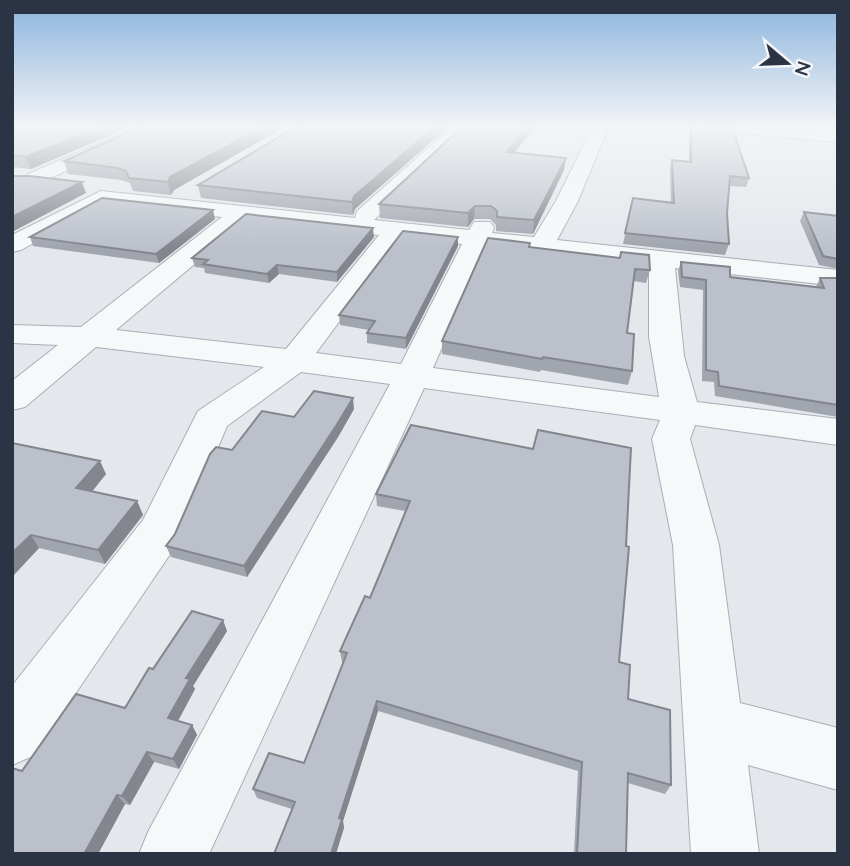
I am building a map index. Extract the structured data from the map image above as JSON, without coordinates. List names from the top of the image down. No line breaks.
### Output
{"north":"right"}
